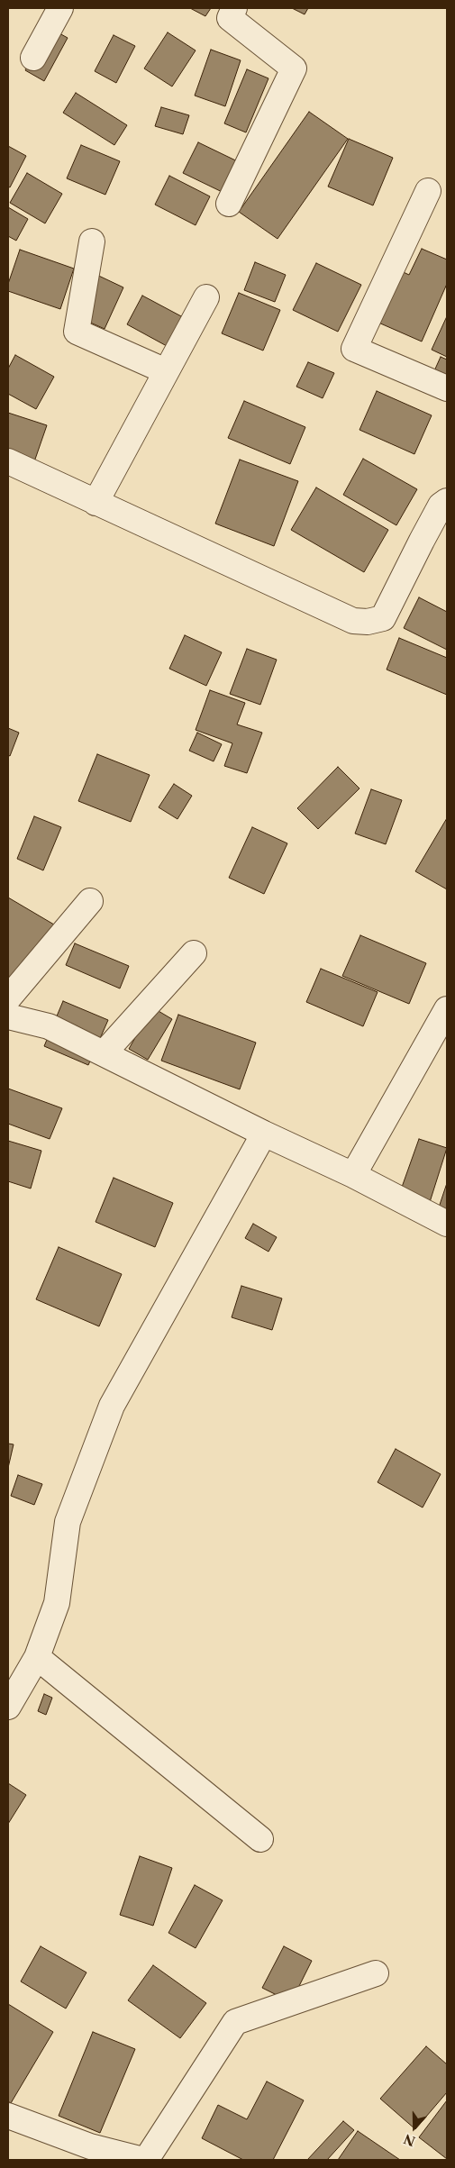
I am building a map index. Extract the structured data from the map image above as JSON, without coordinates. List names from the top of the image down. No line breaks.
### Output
{"north":"bottom"}
